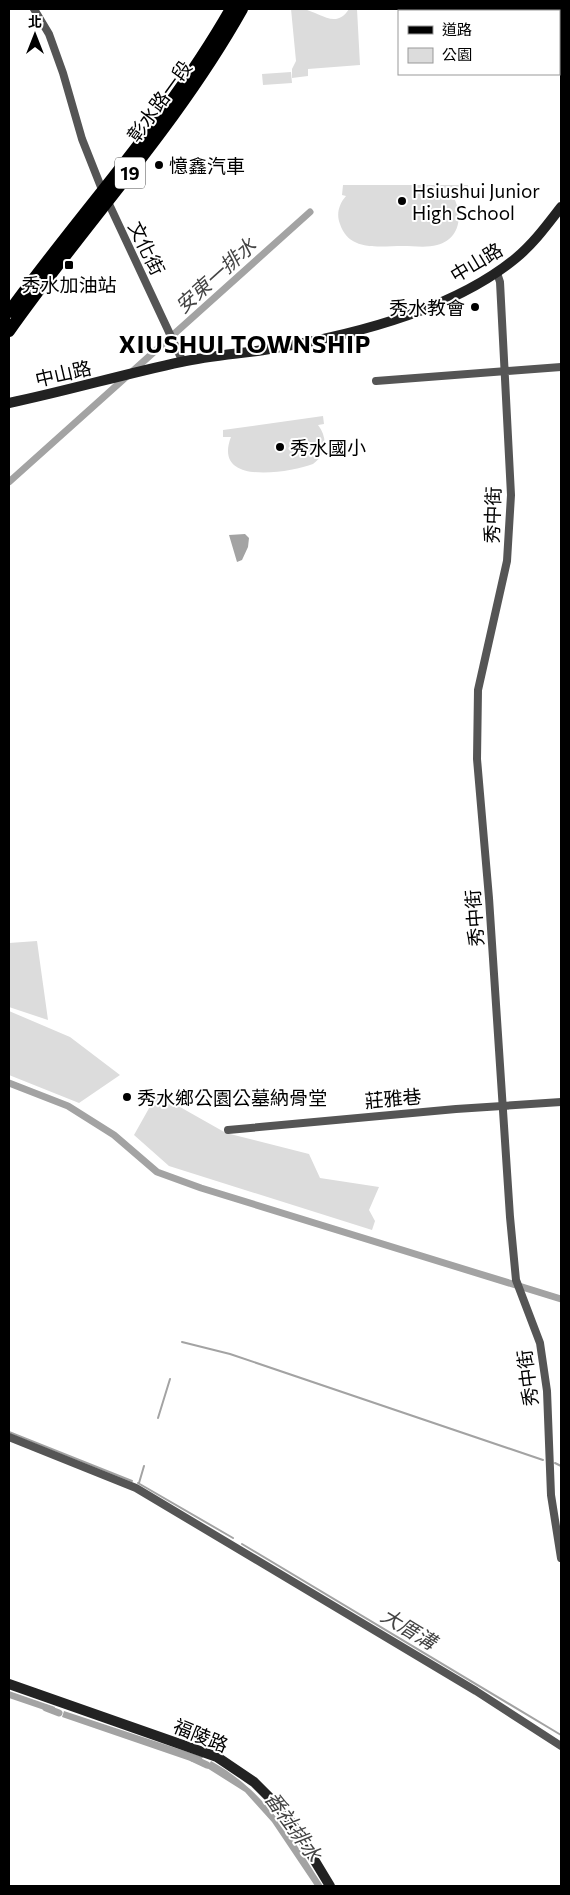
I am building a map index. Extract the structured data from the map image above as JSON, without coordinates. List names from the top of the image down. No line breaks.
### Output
{"streets":{"main road":["彰水路一段","19"],"street":["文化街","中山路","秀中街","莊雅巷","福陵路"]},"crossings":[["彰水路一段","文化街"],["文化街","中山路"],["中山路","秀中街"],["秀中街","莊雅巷"]],"districts":["XIUSHUI TOWNSHIP"],"water":["安東一排水","大厝溝","番社排水"],"places":{"other":["憶鑫汽車","Hsiushui Junior High School","秀水教會","秀水國小","秀水鄉公園公墓納骨堂"],"transit":["秀水加油站"]},"legend":["道路","公園"],"north":"top"}
